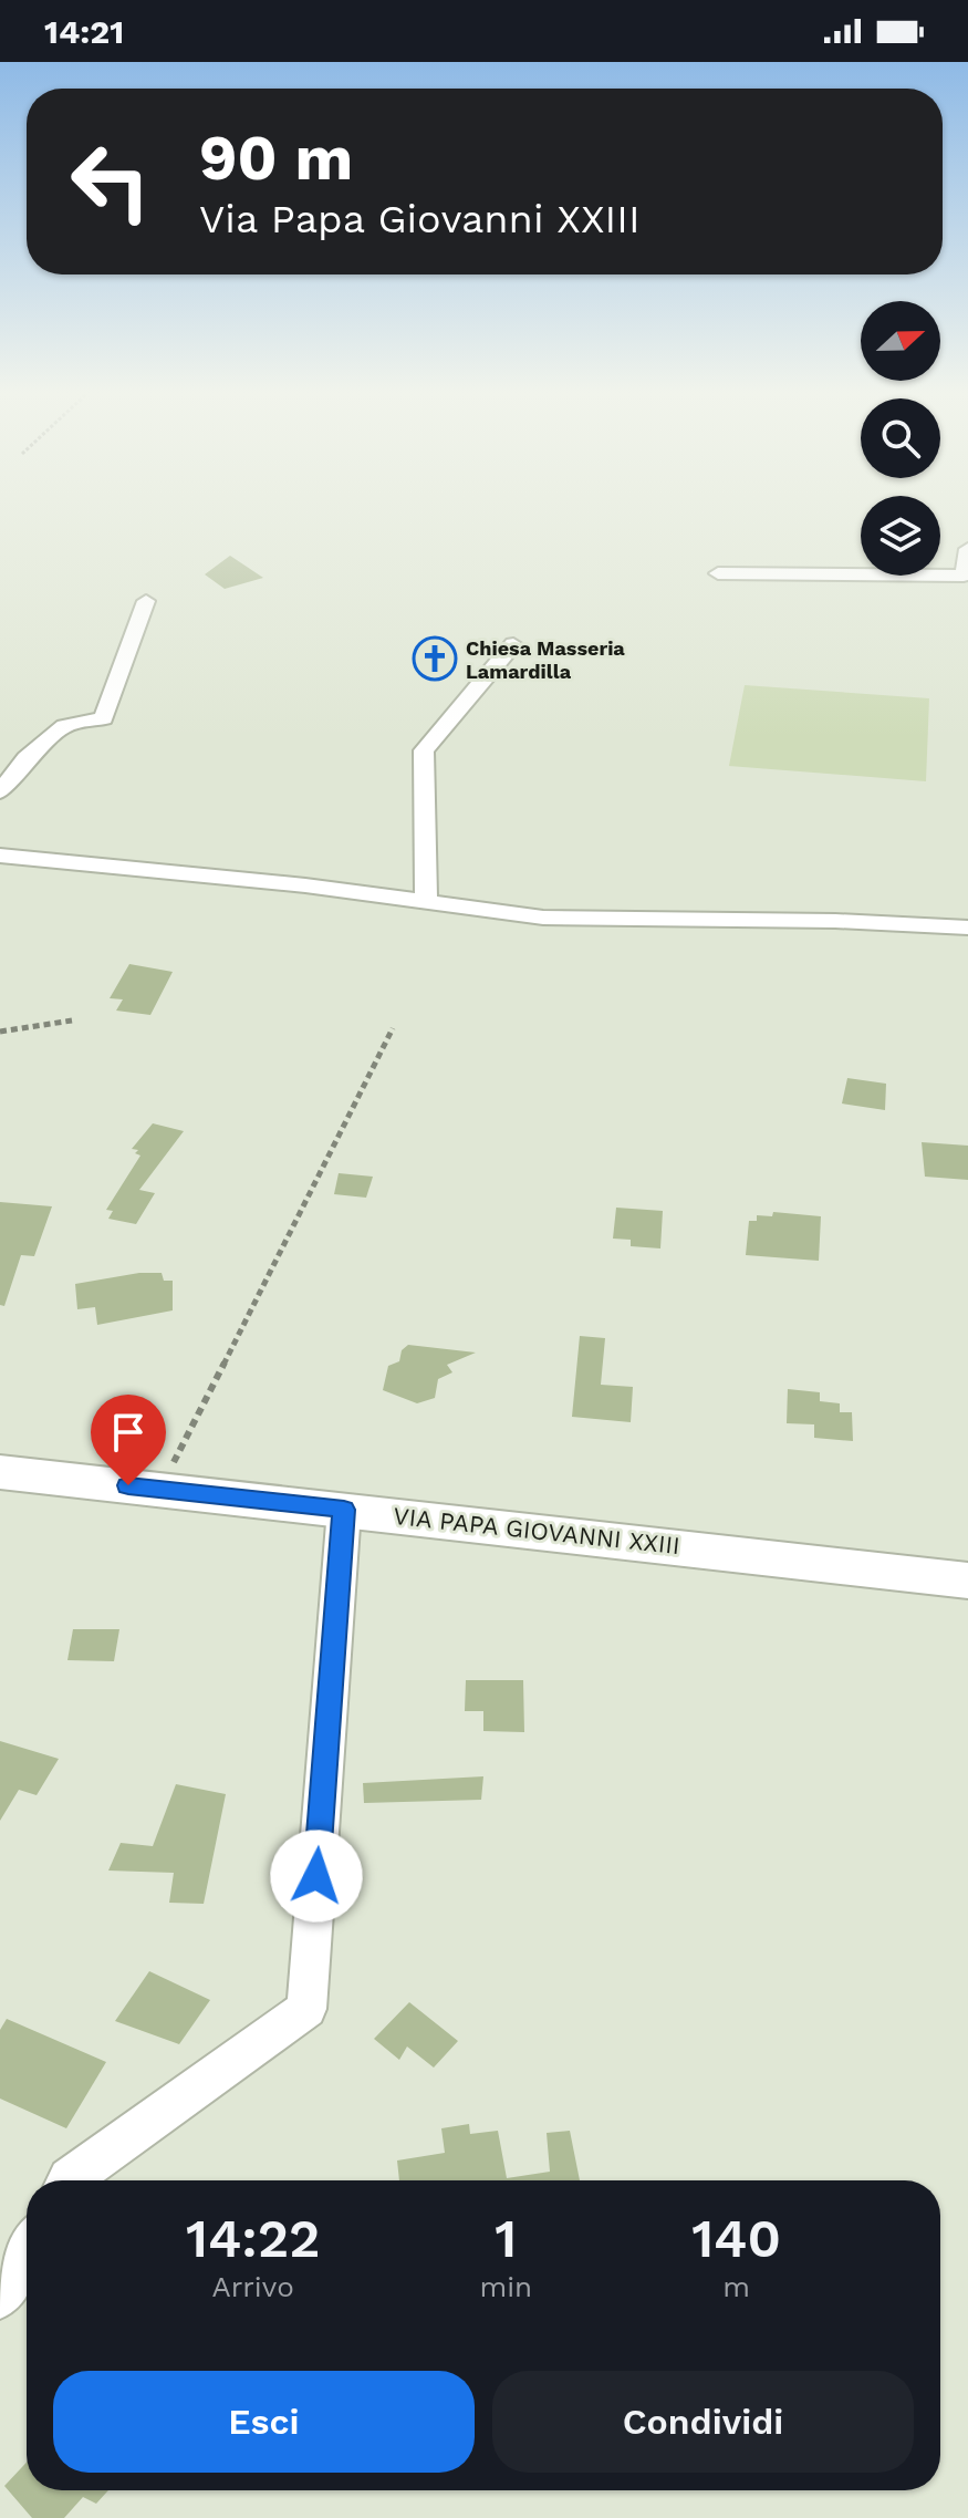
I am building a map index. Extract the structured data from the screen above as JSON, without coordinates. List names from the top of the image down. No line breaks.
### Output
{"streets":{"main road":["VIA PAPA GIOVANNI XXIII"]},"places":{"church":["Chiesa Masseria Lamardilla"]},"north":"right","page":{"status":"14:21","turn":["90 m","Via Papa Giovanni XXIII"],"eta":["14:22","Arrivo","1","min","140","m"],"buttons":["Esci","Condividi"]}}
